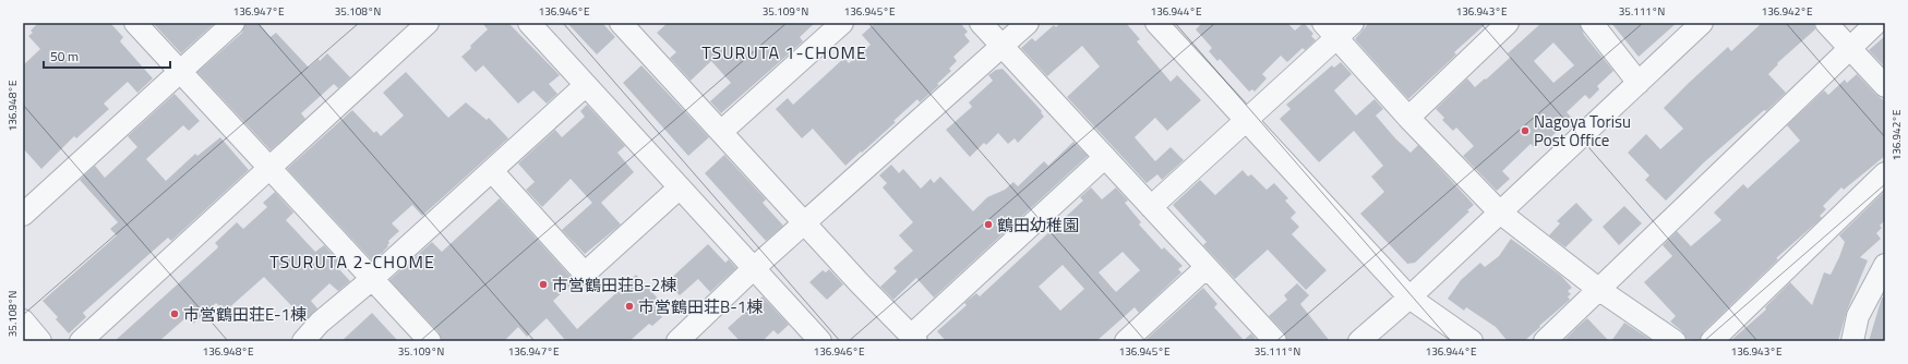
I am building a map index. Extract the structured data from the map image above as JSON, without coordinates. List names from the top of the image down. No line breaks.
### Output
{"districts":["TSURUTA 1-CHOME","TSURUTA 2-CHOME"],"places":["Nagoya Torisu Post Office","鶴田幼稚園","市営鶴田荘B-2棟","市営鶴田荘B-1棟","市営鶴田荘E-1棟"],"scale_bar":"50 m","coordinates":["136.947°E","35.108°N","136.946°E","35.109°N","136.945°E","136.944°E","136.943°E","35.111°N","136.942°E","136.948°E"]}
